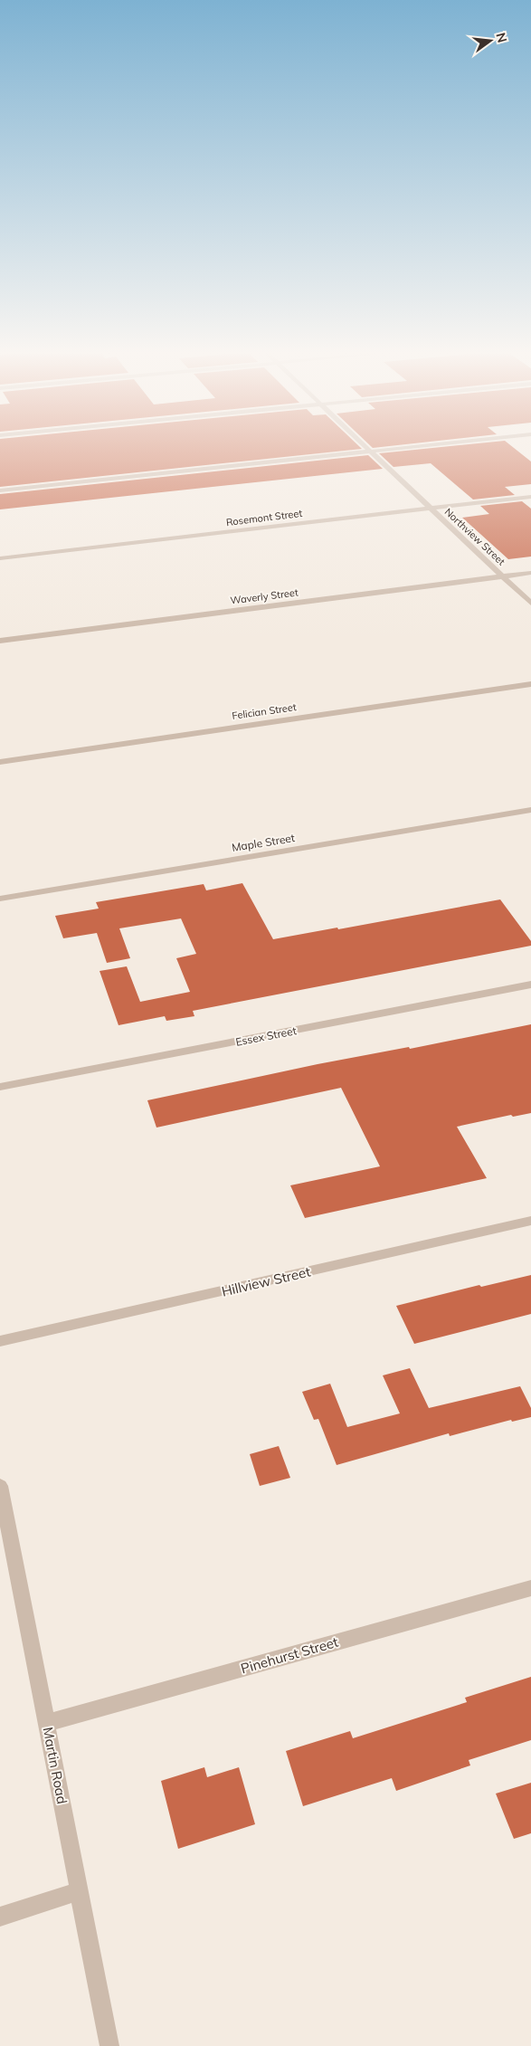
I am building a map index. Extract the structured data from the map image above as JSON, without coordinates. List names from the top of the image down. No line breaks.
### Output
{"streets":{"street":["Rosemont Street","Northview Street","Waverly Street","Felician Street","Maple Street","Essex Street","Hillview Street","Pinehurst Street","Martin Road"]},"crossings":[["Rosemont Street","Northview Street"],["Northview Street","Waverly Street"],["Pinehurst Street","Martin Road"]],"north":"right"}
